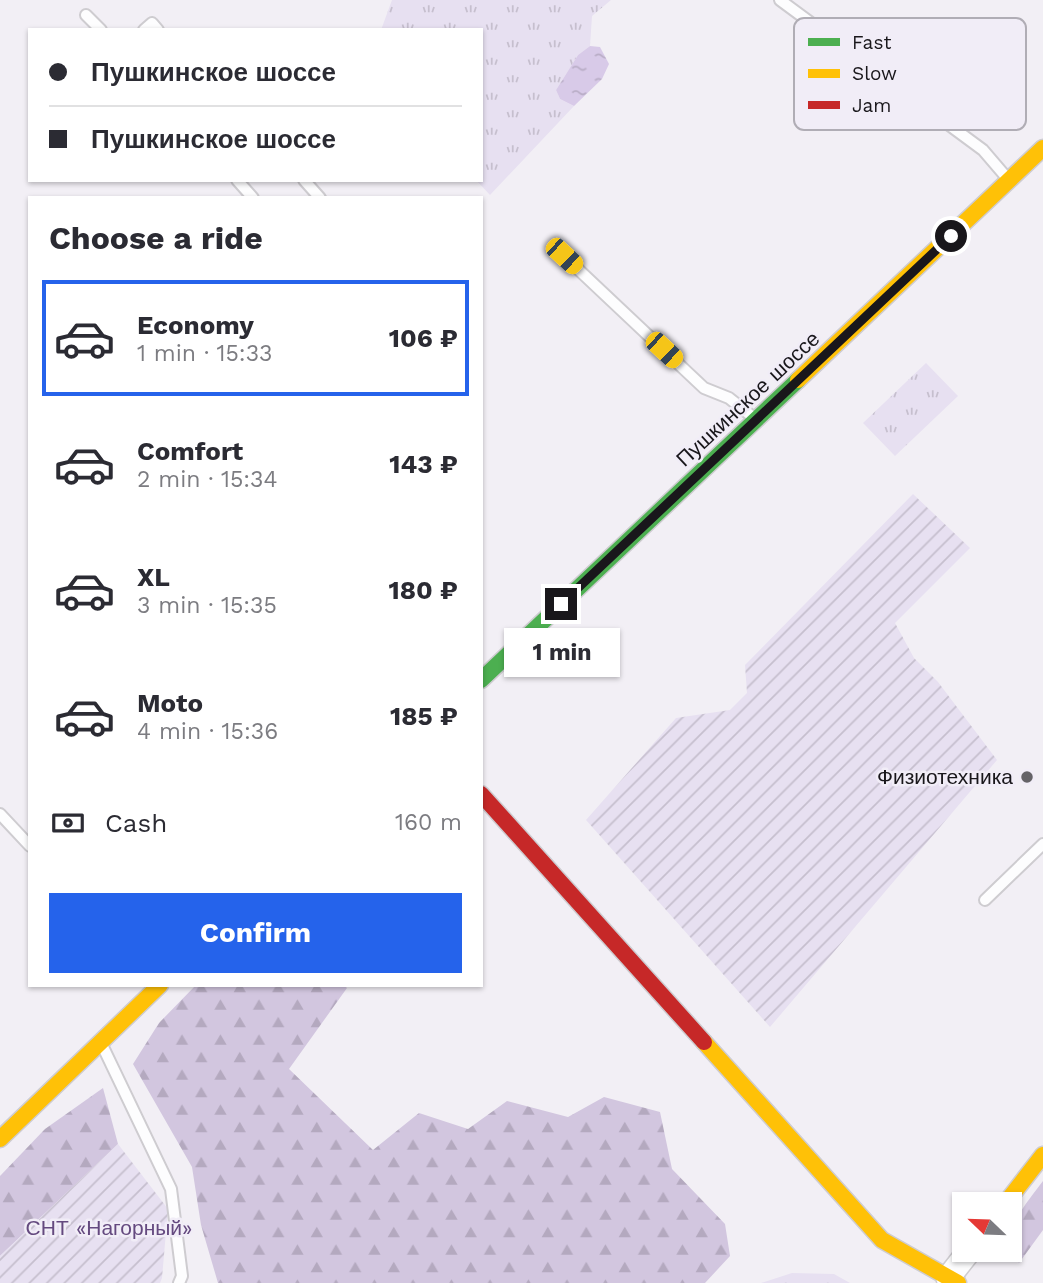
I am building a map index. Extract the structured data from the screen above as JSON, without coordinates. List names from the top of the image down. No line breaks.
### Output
{"streets":{"main road":["Пушкинское шоссе"]},"parks":["СНТ «Нагорный»"],"places":["Физиотехника"],"legend":["Fast","Slow","Jam"],"north":"top left","page":{"banner":["Пушкинское шоссе","Пушкинское шоссе"],"heading":"Choose a ride","list":[{"name":"Economy","note":"1 min · 15:33","value":"106 ₽"},{"name":"Comfort","note":"2 min · 15:34","value":"143 ₽"},{"name":"XL","note":"3 min · 15:35","value":"180 ₽"},{"name":"Moto","note":"4 min · 15:36","value":"185 ₽"}],"bubble":"1 min","pay":["Cash","160 m"],"buttons":"Confirm"}}
